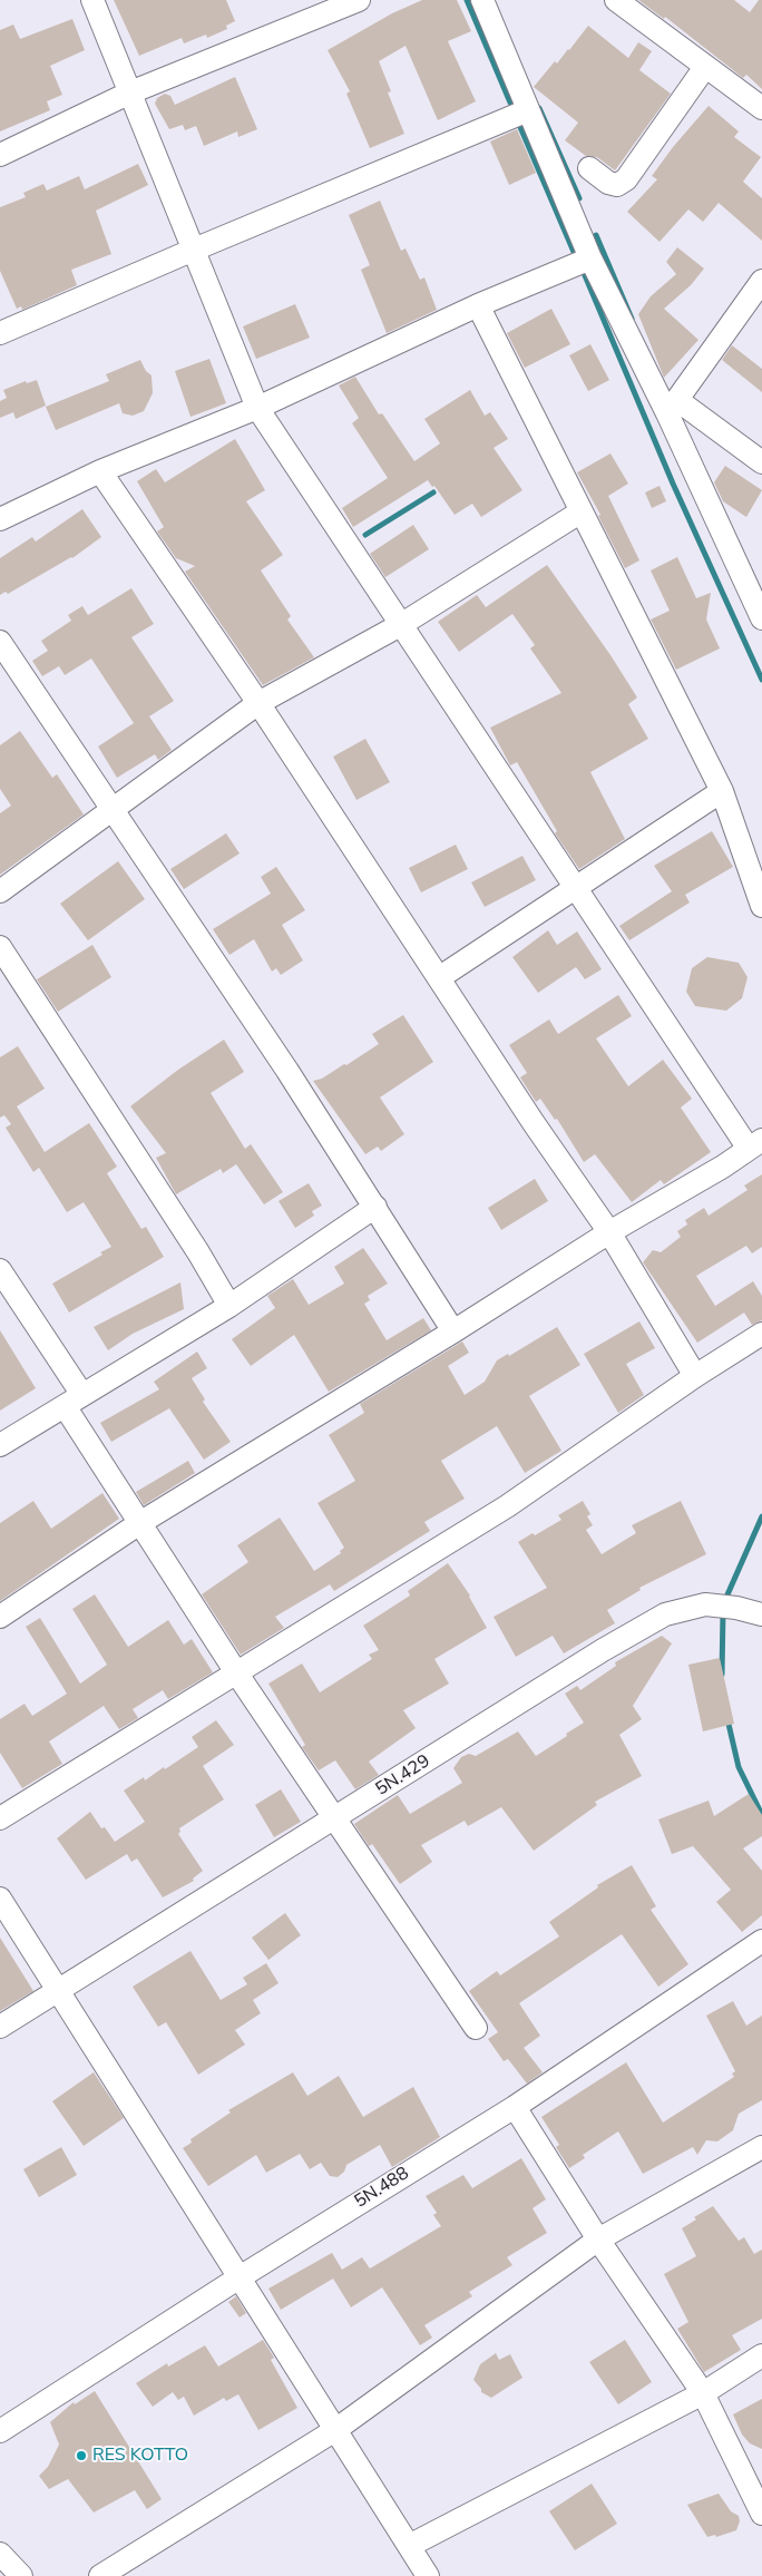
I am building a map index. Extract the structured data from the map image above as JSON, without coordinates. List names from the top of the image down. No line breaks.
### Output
{"streets":{"street":["5N.429","5N.488"]},"places":["RES KOTTO"]}
